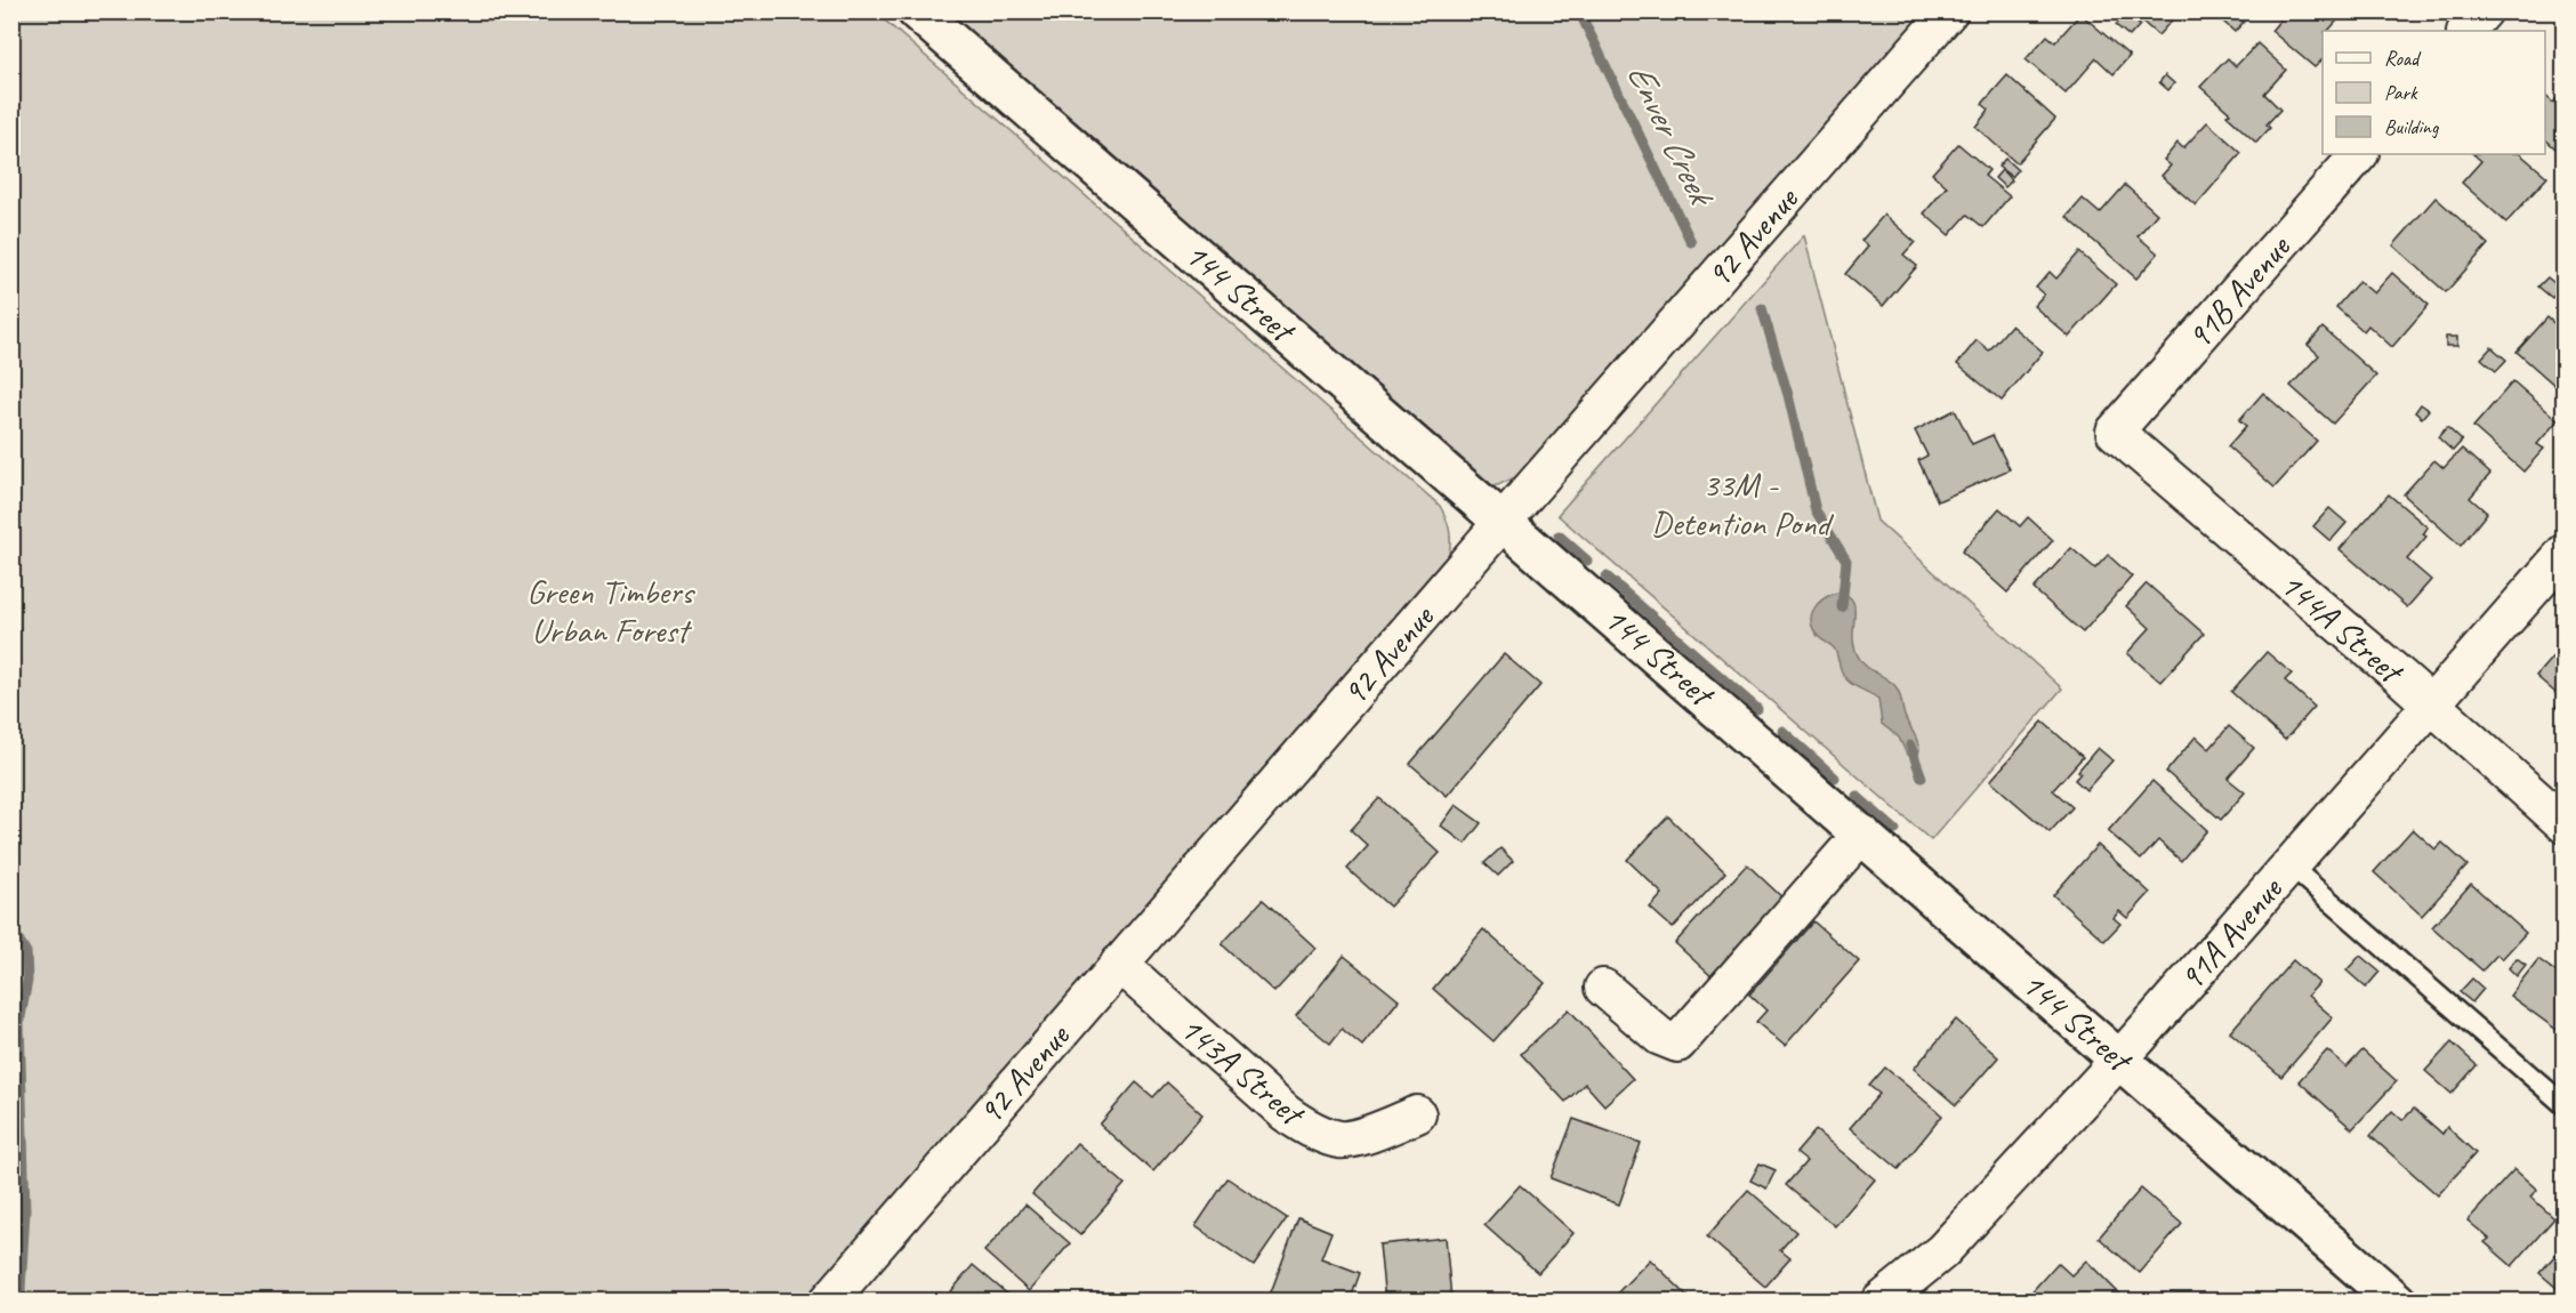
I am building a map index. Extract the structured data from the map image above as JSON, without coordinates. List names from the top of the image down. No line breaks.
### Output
{"streets":{"main road":["144 Street"],"street":["92 Avenue","91B Avenue","144A Street","91A Avenue","143A Street"]},"crossings":[["92 Avenue","144 Street"],["92 Avenue","143A Street"],["144 Street","91A Avenue"],["91B Avenue","144A Street"],["144A Street","91A Avenue"]],"water":["Enver Creek"],"parks":["33M - Detention Pond","Green Timbers Urban Forest"],"legend":["Road","Park","Building"]}
